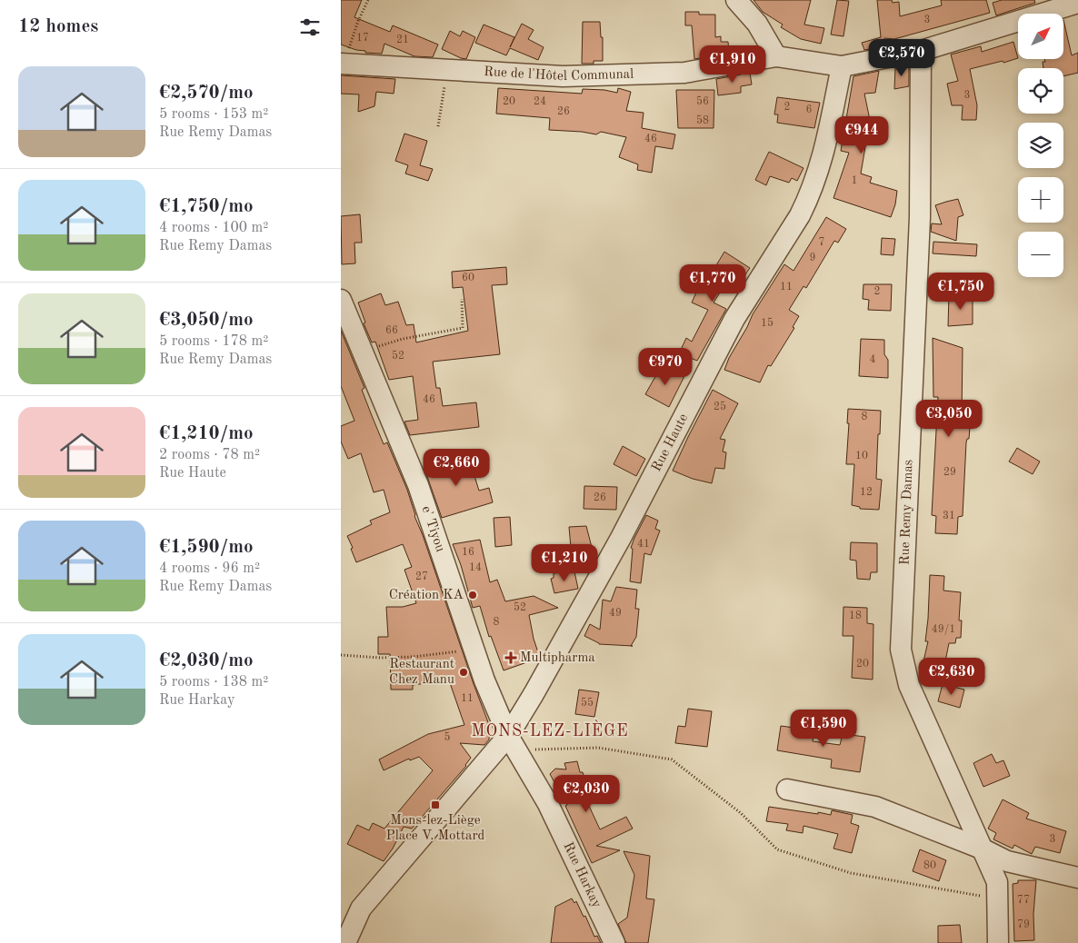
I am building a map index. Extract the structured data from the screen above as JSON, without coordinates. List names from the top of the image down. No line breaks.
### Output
{"streets":{"street":["Rue de l'Hôtel Communal","Rue Haute","Rue Remy Damas","e' Tiyou","Rue Harkay"]},"crossings":[["Rue de l'Hôtel Communal","Rue Haute"],["Rue de l'Hôtel Communal","Rue Remy Damas"],["Rue Haute","e' Tiyou"],["Rue Haute","Rue Harkay"],["e' Tiyou","Rue Harkay"]],"districts":["MONS-LEZ-LIÈGE"],"places":{"other":["Création KA","Restaurant Chez Manu"],"health":["Multipharma"],"transit":["Mons-lez-Liège Place V. Mottard"]},"house_numbers":["3","17","21","3","20","24","56","2","6","26","58","46","1","7","9","60","11","2","15","66","52","4","46","25","8","10","29","12","26","31","41","16","14","27","52","49","18","8","49/1","20","11","55","5","3","80","77","79"],"north":"top right","page":{"heading":"12 homes","map_buttons":["+","−"],"price":["€2,570","€1,910","€944","€1,770","€1,750","€970","€3,050","€2,660","€1,210","€2,630","€1,590","€2,030"],"list":[{"name":"€2,570/mo","note":"5 rooms · 153 m² · Rue Remy Damas"},{"name":"€1,750/mo","note":"4 rooms · 100 m² · Rue Remy Damas"},{"name":"€3,050/mo","note":"5 rooms · 178 m² · Rue Remy Damas"},{"name":"€1,210/mo","note":"2 rooms · 78 m² · Rue Haute"},{"name":"€1,590/mo","note":"4 rooms · 96 m² · Rue Remy Damas"},{"name":"€2,030/mo","note":"5 rooms · 138 m² · Rue Harkay"}]}}
